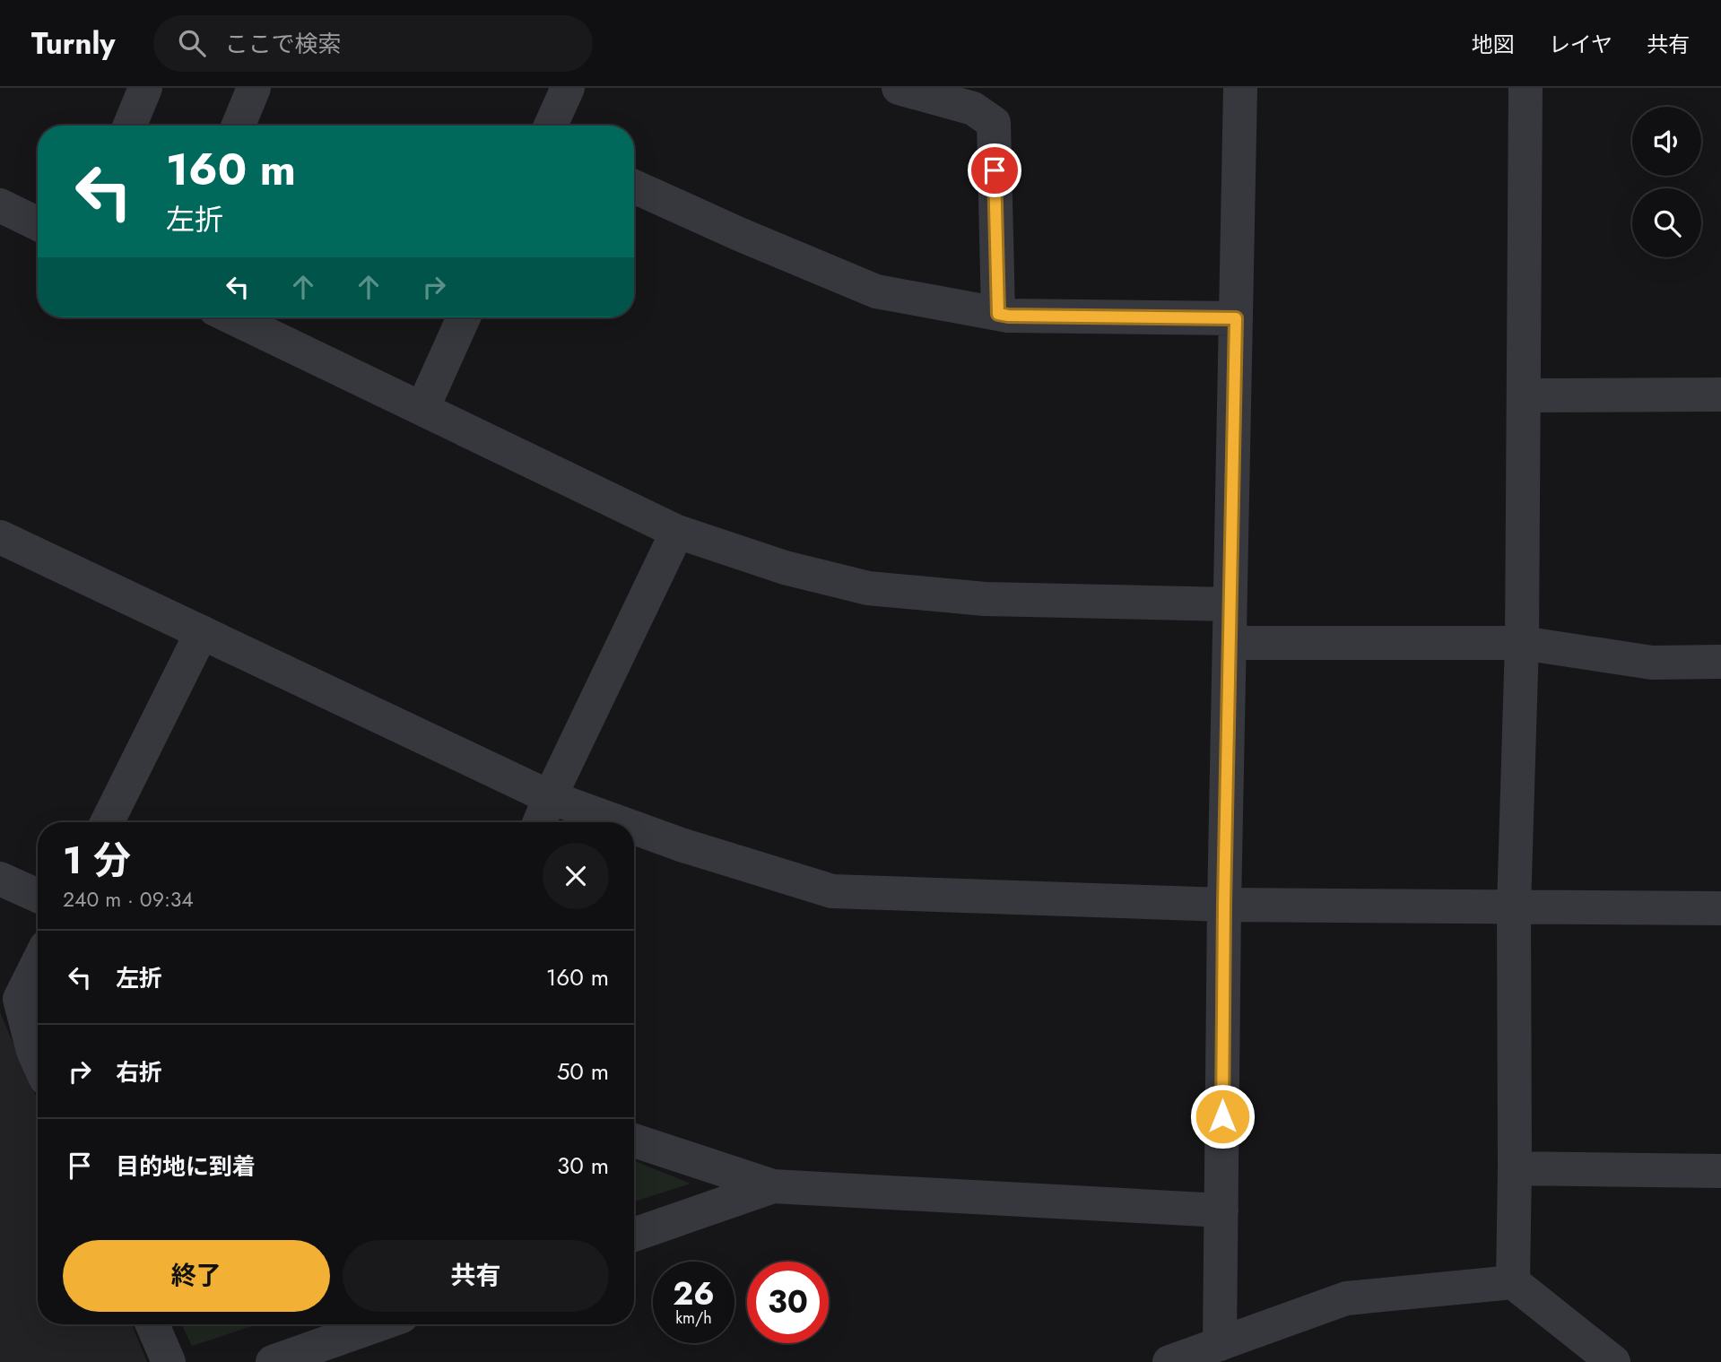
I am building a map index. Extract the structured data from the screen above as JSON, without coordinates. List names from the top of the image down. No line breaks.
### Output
{"page":{"header":"Turnly","search":"ここで検索","nav":["地図","レイヤ","共有"],"turn":["160 m","左折"],"heading":["1 分","240 m · 09:34"],"list":[{"name":"左折","value":"160 m"},{"name":"右折","value":"50 m"},{"name":"目的地に到着","value":"30 m"}],"buttons":["終了","共有"],"speed":"26 km/h","limit":"30"}}
